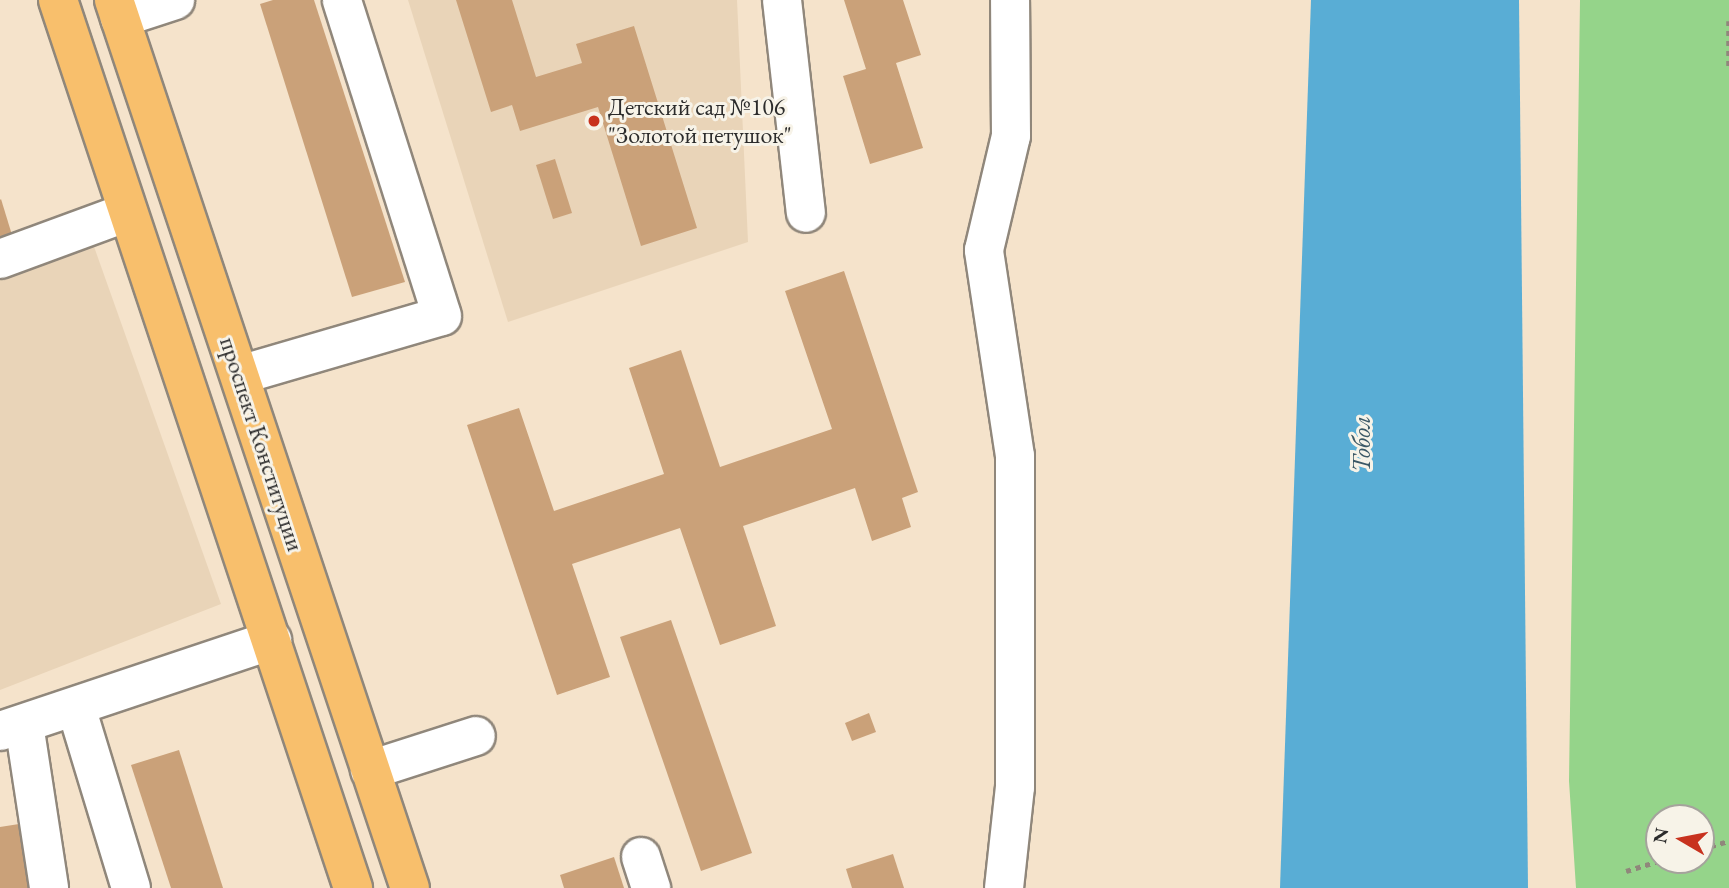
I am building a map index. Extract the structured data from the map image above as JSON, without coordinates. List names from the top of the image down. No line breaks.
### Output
{"streets":{"main road":["проспект Конституции"]},"water":["Тобол"],"places":["Детский сад №106 \"Золотой петушок\""],"north":"left"}
